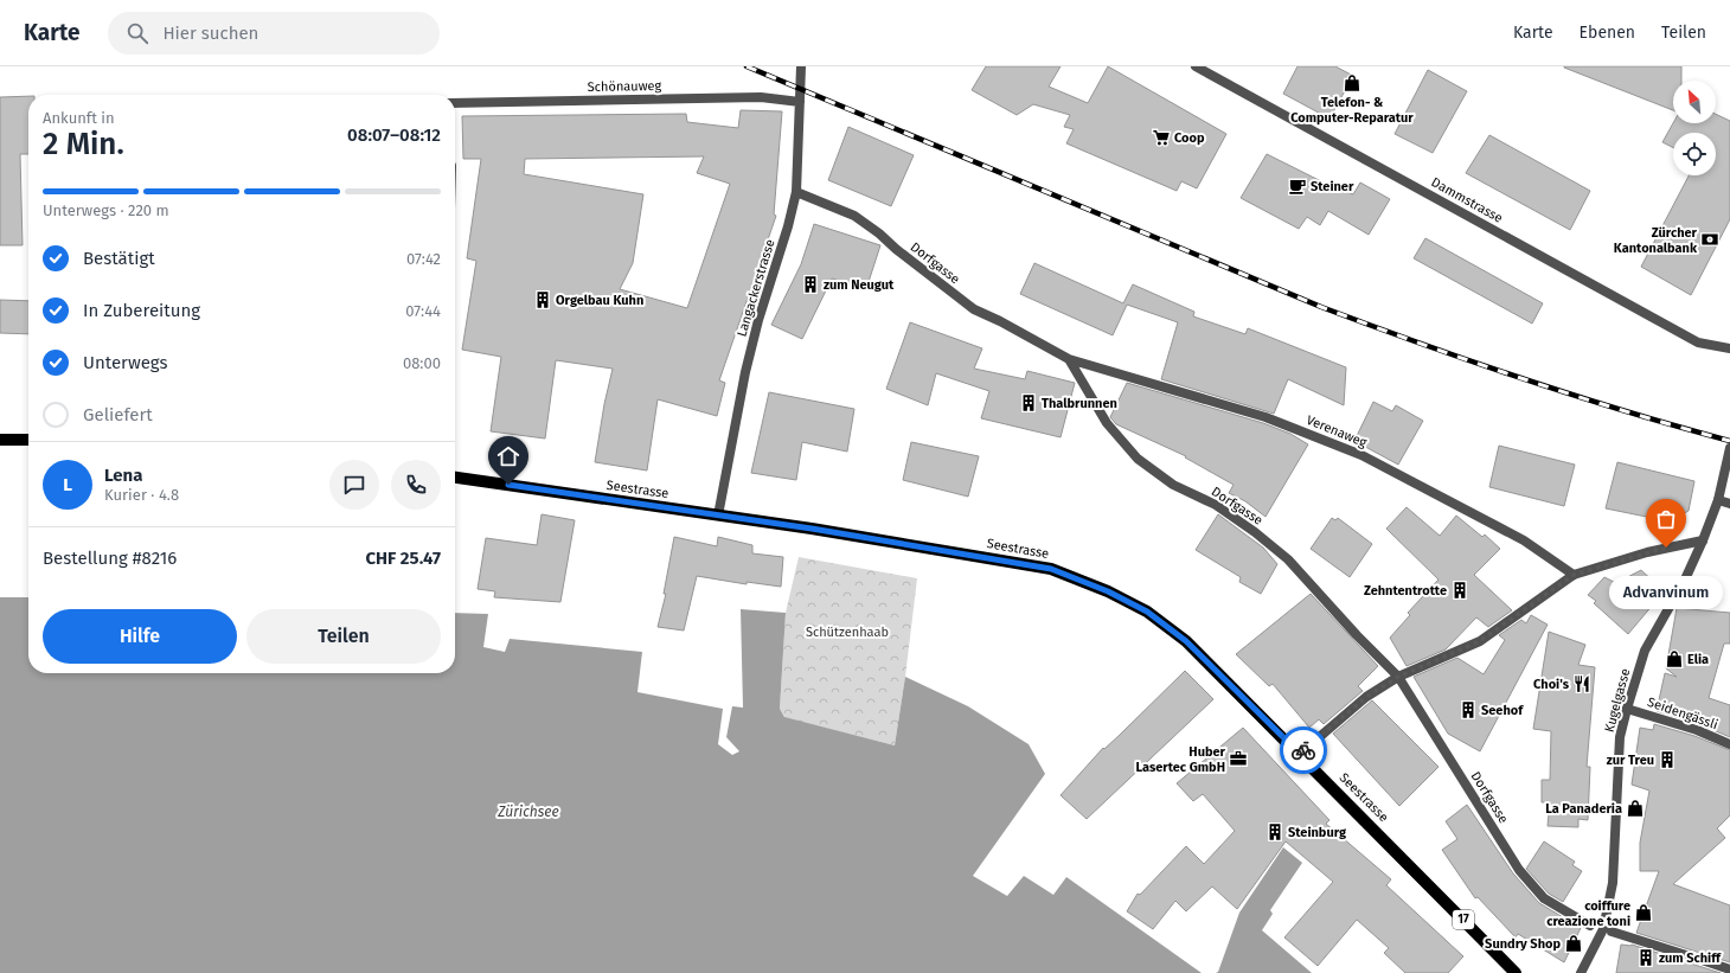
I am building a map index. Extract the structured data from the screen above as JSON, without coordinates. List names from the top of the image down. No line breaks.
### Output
{"streets":{"main road":["Seestrasse","17"],"street":["Schönauweg","Dammstrasse","Dorfgasse","Langackerstrasse","Verenaweg","Kugelgasse","Seidengässli"]},"crossings":[["Schönauweg","Langackerstrasse"],["Dorfgasse","Langackerstrasse"],["Dorfgasse","Verenaweg"],["Langackerstrasse","Seestrasse"],["Kugelgasse","Seidengässli"]],"water":["Zürichsee"],"parks":["Schützenhaab"],"places":{"shop":["Telefon- & Computer-Reparatur","Elia","La Panaderia","coiffure creazione toni","Sundry Shop"],"supermarket":["Coop"],"cafe":["Steiner"],"bank":["Zürcher Kantonalbank"],"building":["zum Neugut","Orgelbau Kuhn","Thalbrunnen","Zehntentrotte","Seehof","zur Treu","Steinburg","zum Schiff"],"other":["Advanvinum"],"restaurant":["Choi's"],"office":["Huber Lasertec GmbH"]},"north":"top left","page":{"header":"Karte","search":"Hier suchen","nav":["Karte","Ebenen","Teilen"],"heading":["2 Min.","Ankunft in","08:07–08:12"],"panel":["Lena","Kurier · 4.8","Bestellung #8216","CHF 25.47"],"bar":"Unterwegs · 220 m","list":[["Bestätigt","07:42"],["In Zubereitung","07:44"],["Unterwegs","08:00"],"Geliefert"],"round":"L","bubble":"Advanvinum","buttons":["Hilfe","Teilen"]}}
